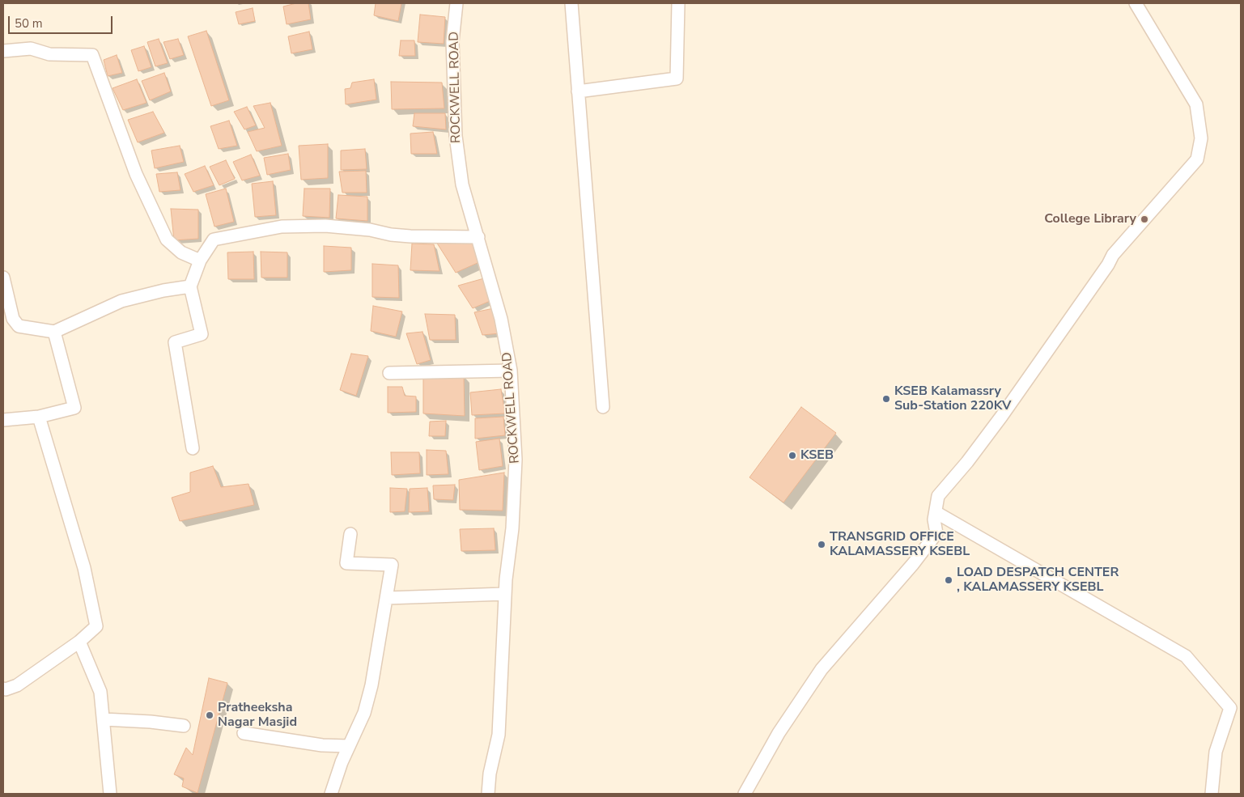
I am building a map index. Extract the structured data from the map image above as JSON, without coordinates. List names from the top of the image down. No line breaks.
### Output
{"streets":{"street":["ROCKWELL ROAD"]},"places":["College Library","KSEB Kalamassry Sub-Station 220KV","KSEB","TRANSGRID OFFICE KALAMASSERY KSEBL","LOAD DESPATCH CENTER , KALAMASSERY KSEBL","Pratheeksha Nagar Masjid"],"scale_bar":"50 m"}
